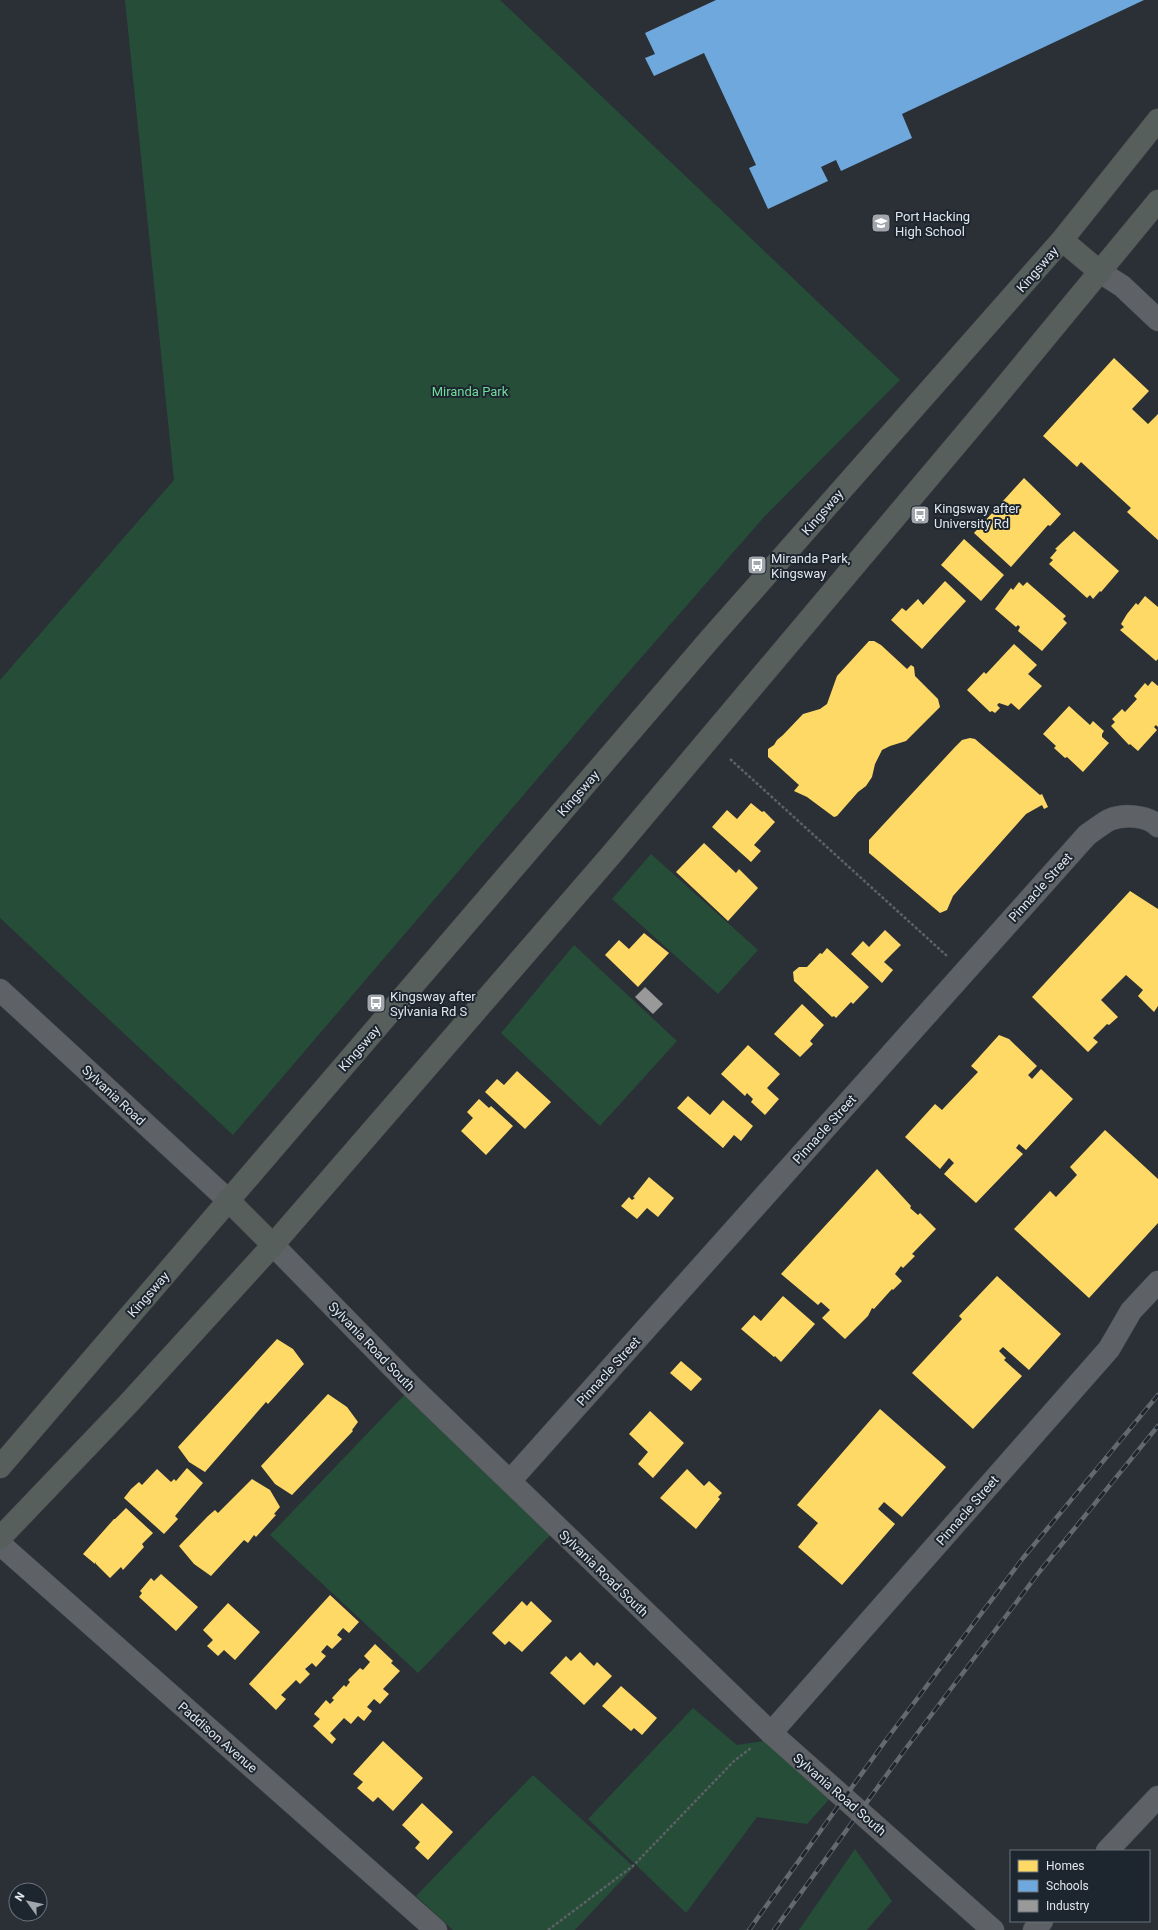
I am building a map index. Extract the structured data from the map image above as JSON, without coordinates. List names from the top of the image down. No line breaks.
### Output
{"streets":{"main road":["Kingsway","Sylvania Road South"],"street":["Pinnacle Street","Sylvania Road","Paddison Avenue"]},"crossings":[["Kingsway","Sylvania Road"],["Kingsway","Sylvania Road South"],["Pinnacle Street","Sylvania Road South"],["Sylvania Road","Sylvania Road South"]],"parks":["Miranda Park"],"places":{"school or university":["Port Hacking High School"],"bus stop":["Kingsway after University Rd","Miranda Park, Kingsway","Kingsway after Sylvania Rd S"]},"legend":["Homes","Schools","Industry"],"north":"top left"}
